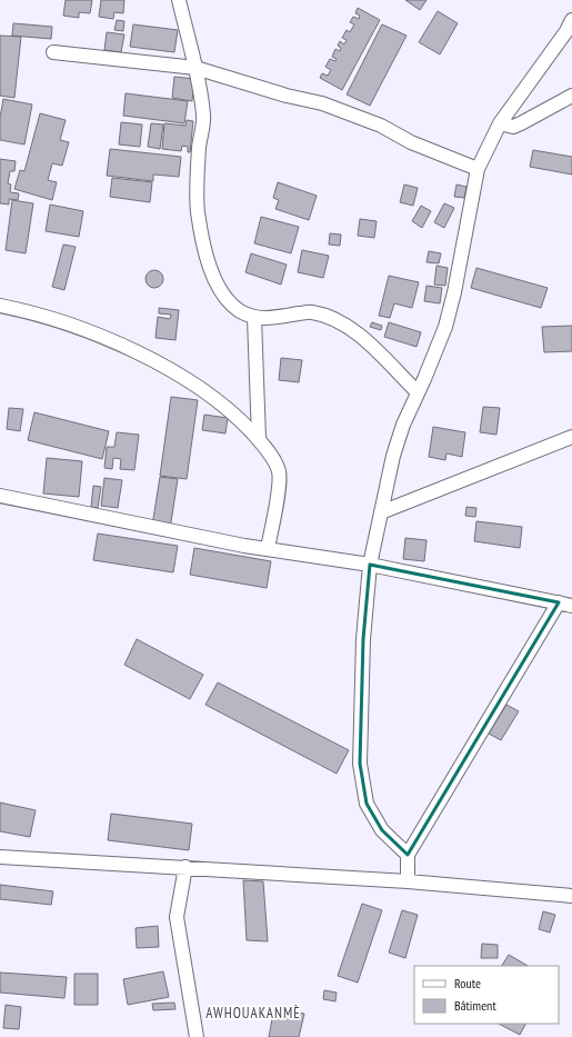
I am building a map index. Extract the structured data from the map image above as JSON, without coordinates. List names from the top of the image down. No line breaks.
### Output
{"districts":["AWHOUAKANMÈ"],"legend":["Route","Bâtiment"]}
